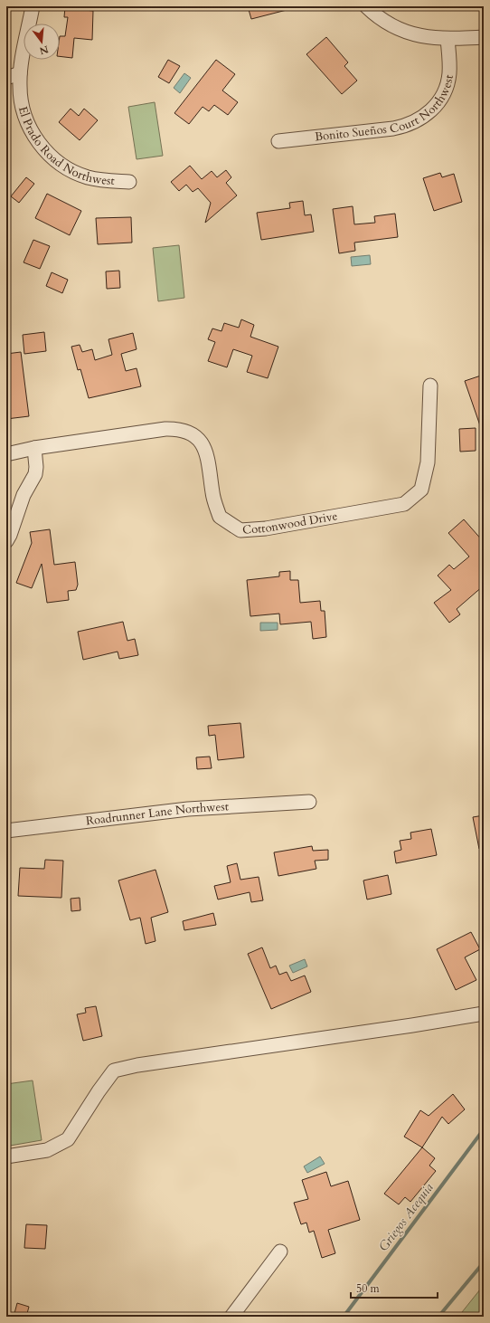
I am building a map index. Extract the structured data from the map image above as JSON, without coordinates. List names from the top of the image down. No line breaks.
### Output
{"streets":{"street":["Bonito Sueños Court Northwest","El Prado Road Northwest","Cottonwood Drive","Roadrunner Lane Northwest"]},"water":["Griegos Acequia"],"scale_bar":"50 m","north":"bottom"}
